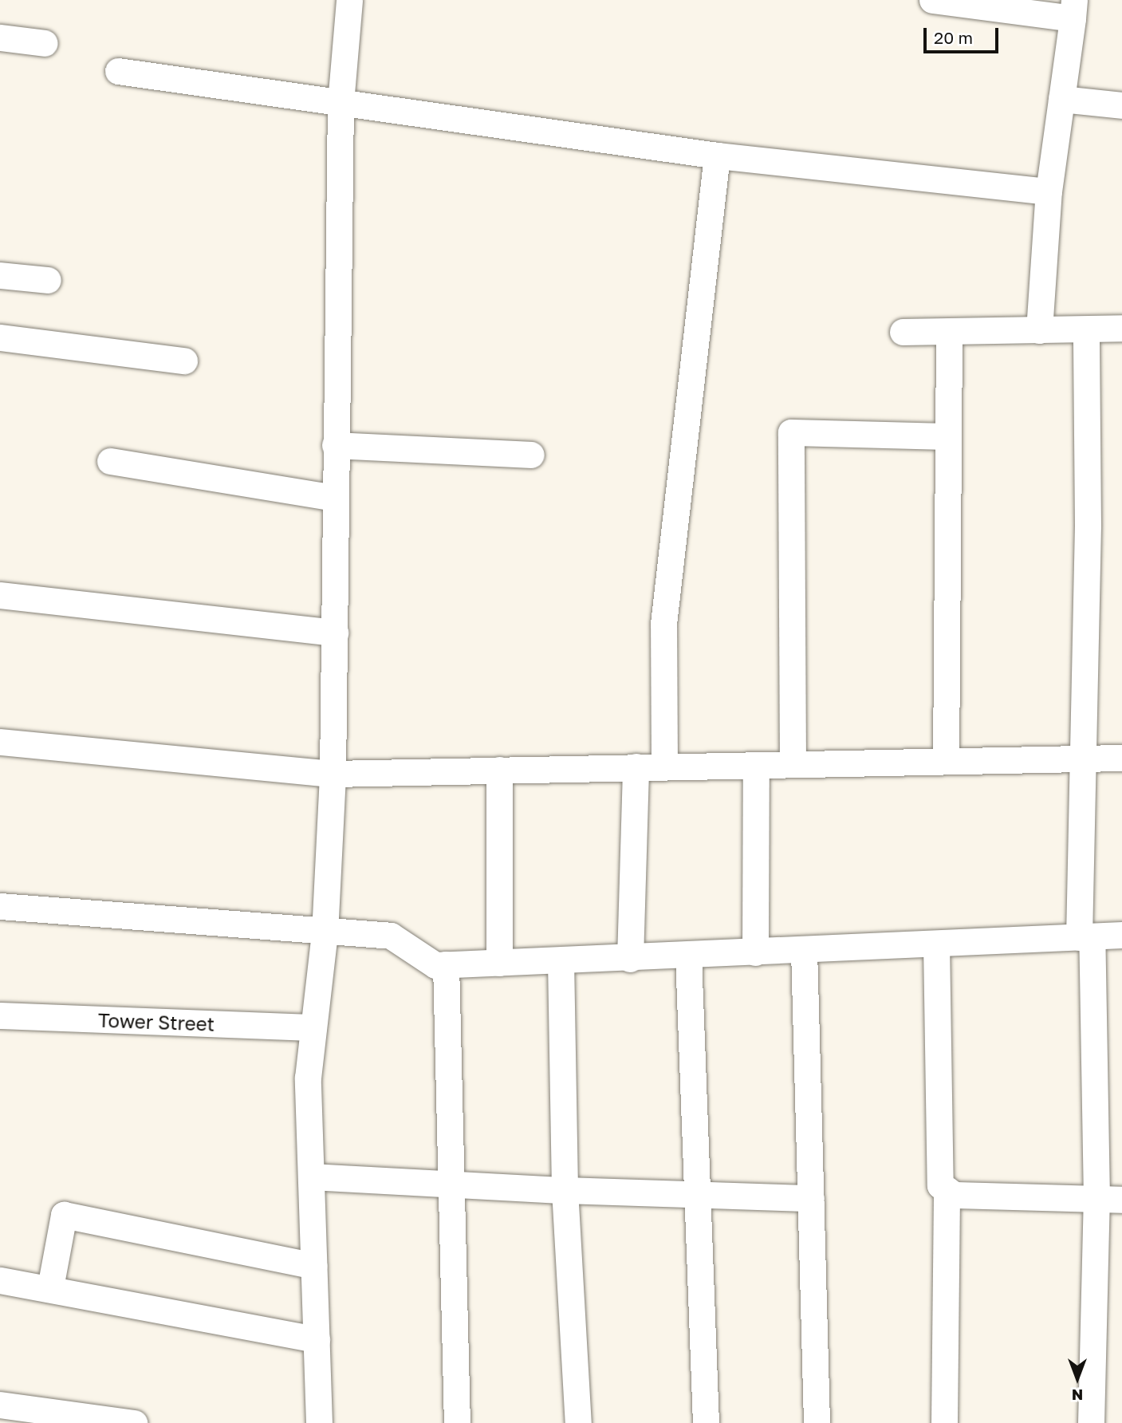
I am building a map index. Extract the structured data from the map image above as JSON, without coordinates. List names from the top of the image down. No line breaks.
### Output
{"streets":{"street":["Tower Street"]},"scale_bar":"20 m","north":"bottom"}
